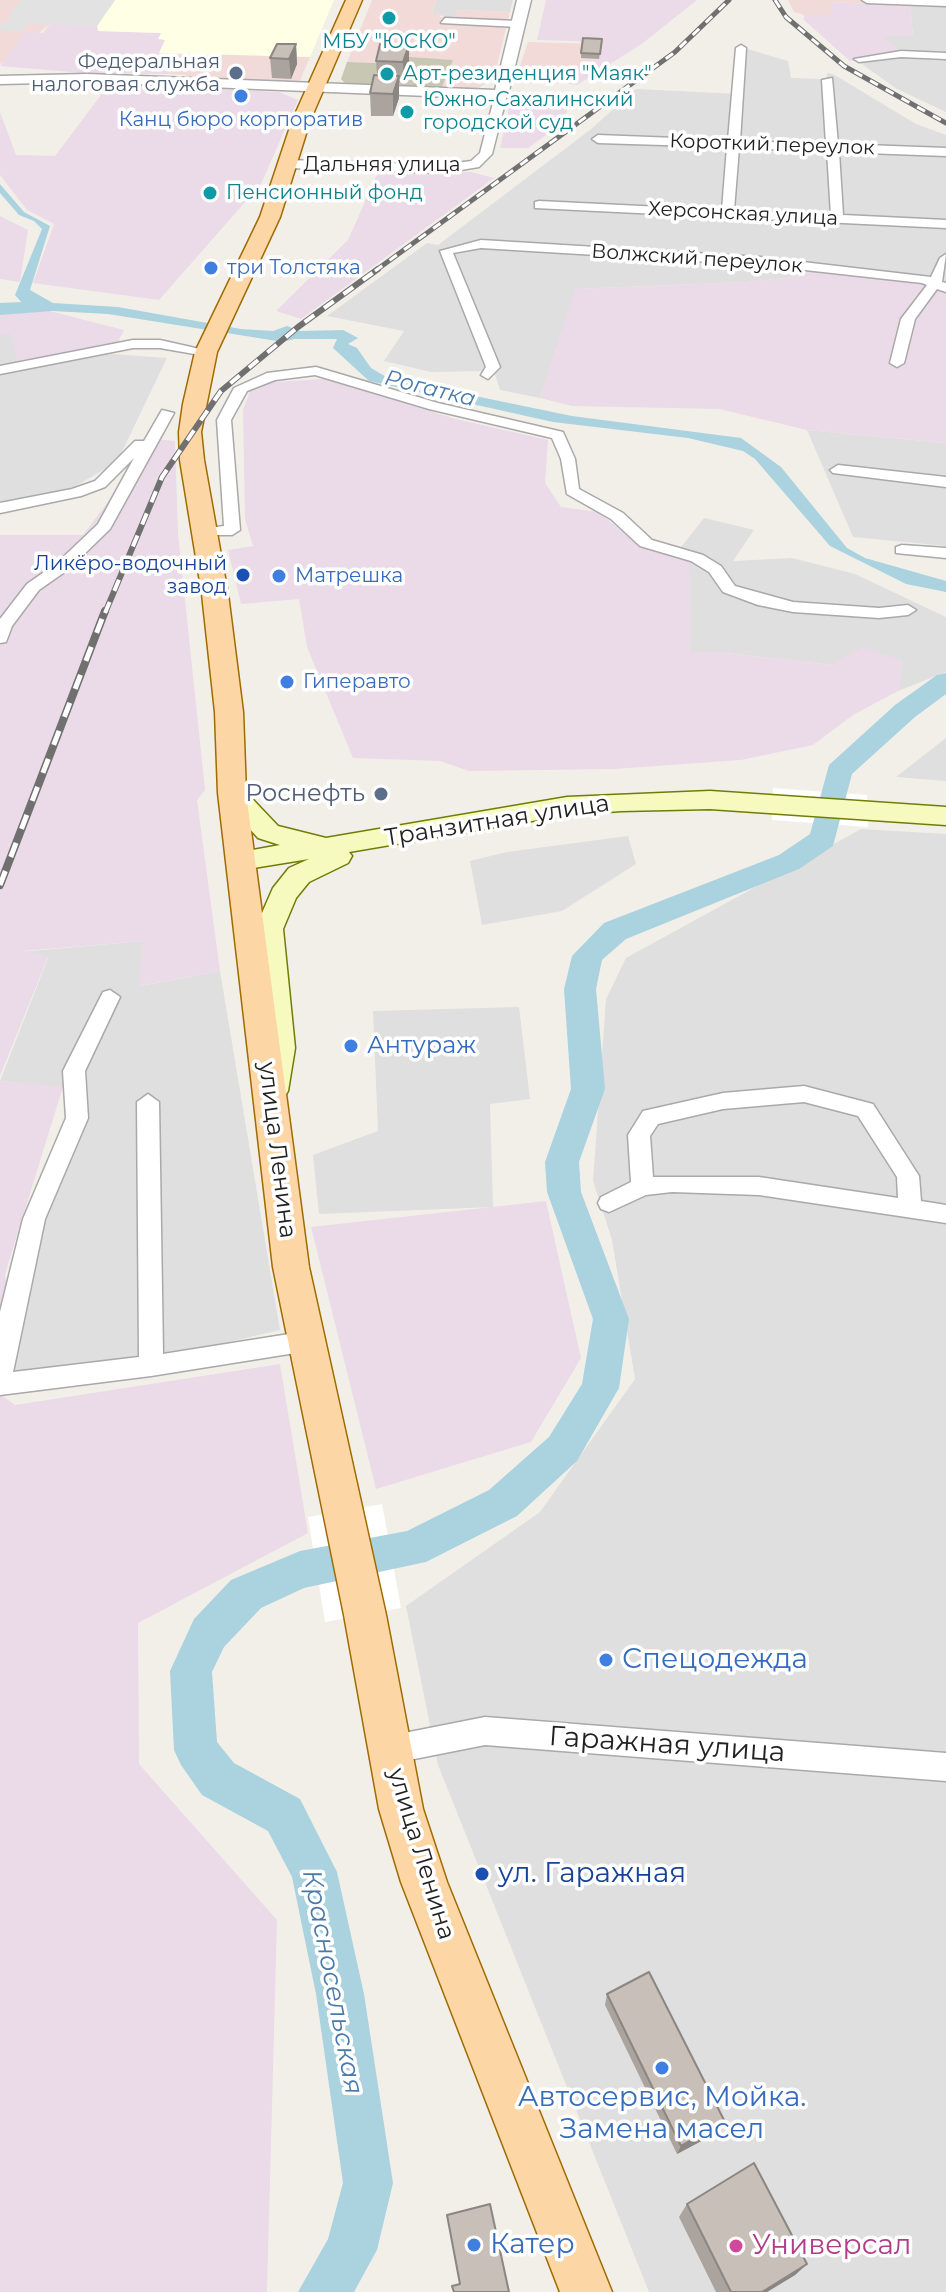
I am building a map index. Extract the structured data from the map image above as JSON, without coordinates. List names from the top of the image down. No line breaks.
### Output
{"streets":{"main road":["Транзитная улица","улица Ленина"],"street":["Короткий переулок","Дальняя улица","Херсонская улица","Волжский переулок","Гаражная улица"]},"crossings":[["Дальняя улица","улица Ленина"],["Транзитная улица","улица Ленина"],["улица Ленина","Гаражная улица"]],"water":["Рогатка","Красносельская"],"places":["МБУ \"ЮСКО\"","Федеральная налоговая служба","Арт-резиденция \"Маяк\"","Канц бюро корпоратив","Южно-Сахалинский городской суд","Пенсионный фонд","три Толстяка","Ликёро-водочный завод","Матрешка","Гиперавто","Роснефть","Антураж","Спецодежда","ул. Гаражная","Автосервис, Мойка. Замена масел","Катер","Универсал"]}
